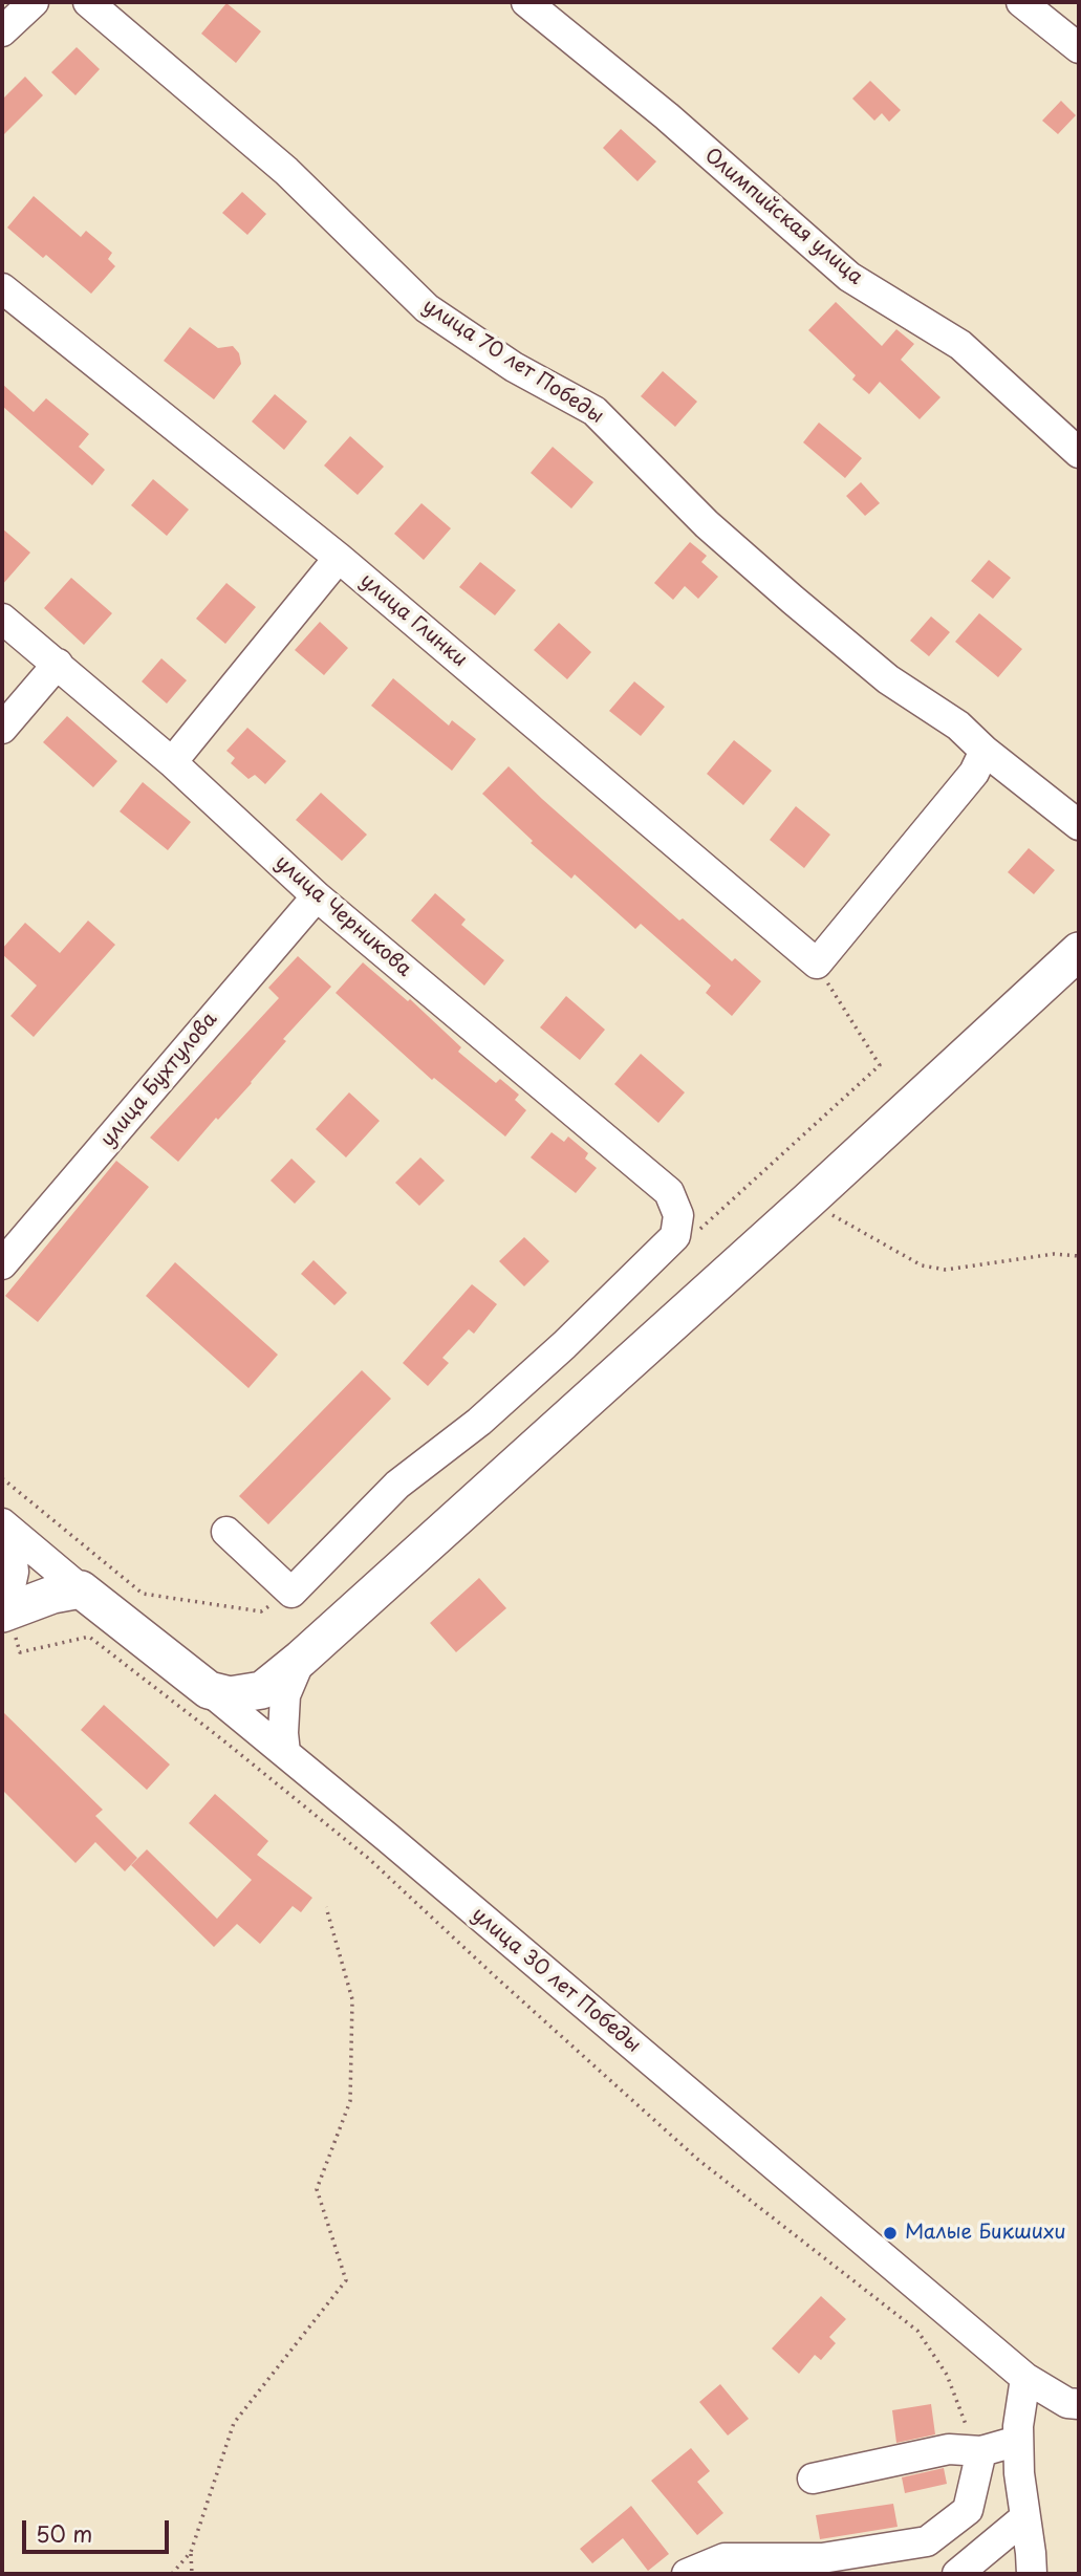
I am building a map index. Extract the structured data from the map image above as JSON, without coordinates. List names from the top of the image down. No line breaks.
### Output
{"streets":{"main road":["улица 30 лет Победы"],"street":["Олимпийская улица","улица 70 лет Победы","улица Глинки","улица Черникова","улица Бухтулова"]},"crossings":[["улица 70 лет Победы","улица Глинки"],["улица Черникова","улица Бухтулова"]],"places":["Малые Бикшихи"],"scale_bar":"50 m"}
